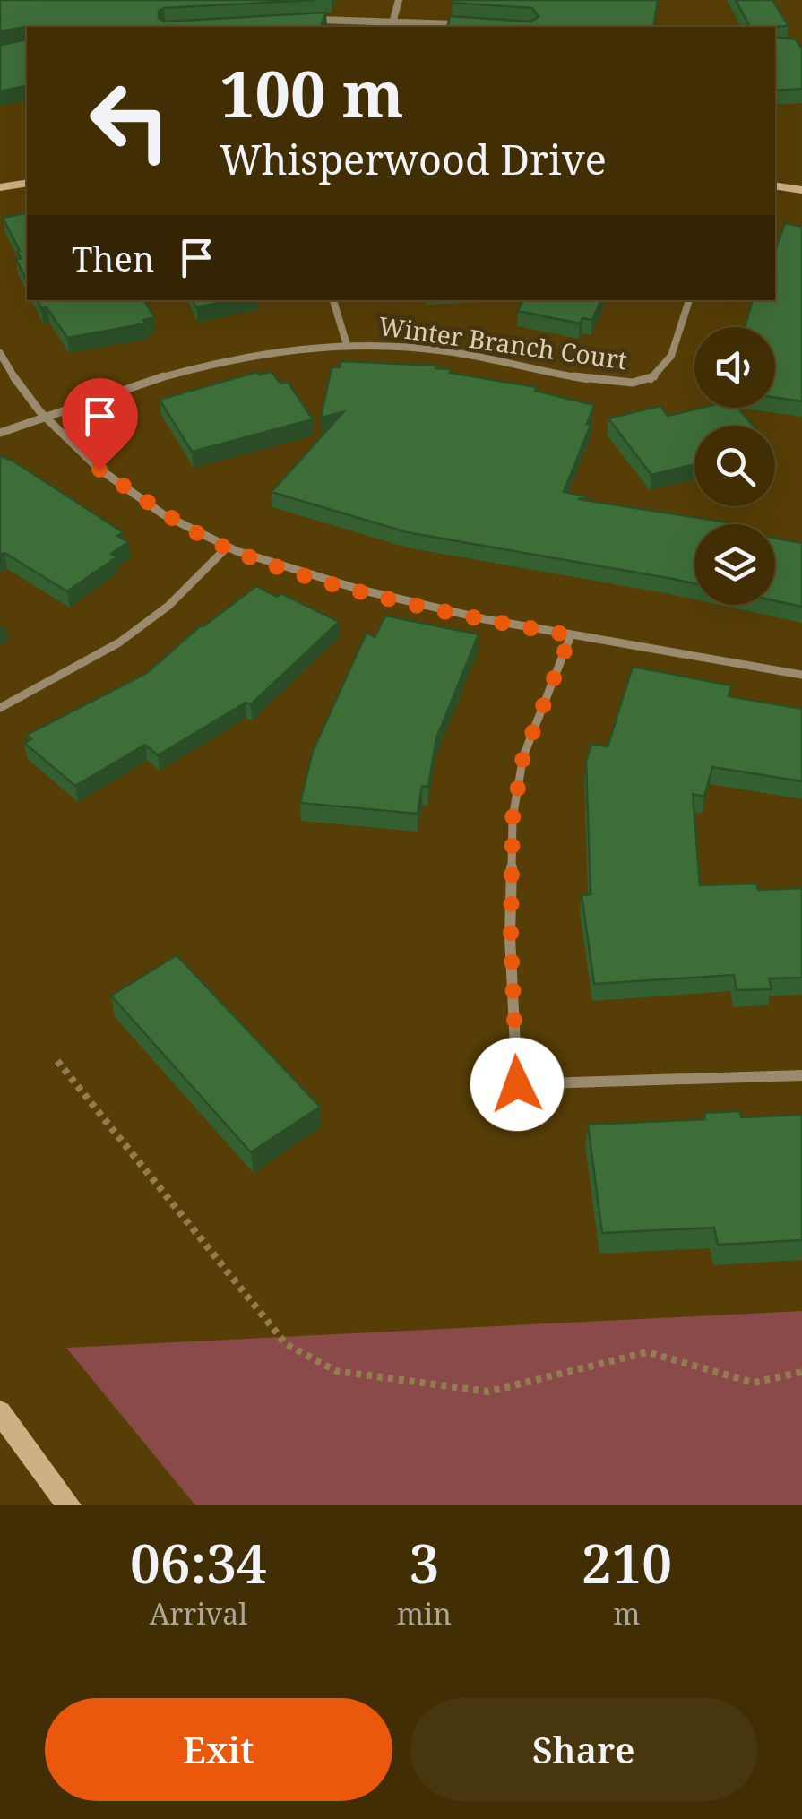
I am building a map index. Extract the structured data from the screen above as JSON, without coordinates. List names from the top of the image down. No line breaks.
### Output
{"streets":{"street":["Winter Branch Court"]},"page":{"turn":["100 m","Whisperwood Drive"],"then":"Then","eta":["06:34","Arrival","3","min","210","m"],"buttons":["Exit","Share"]}}
